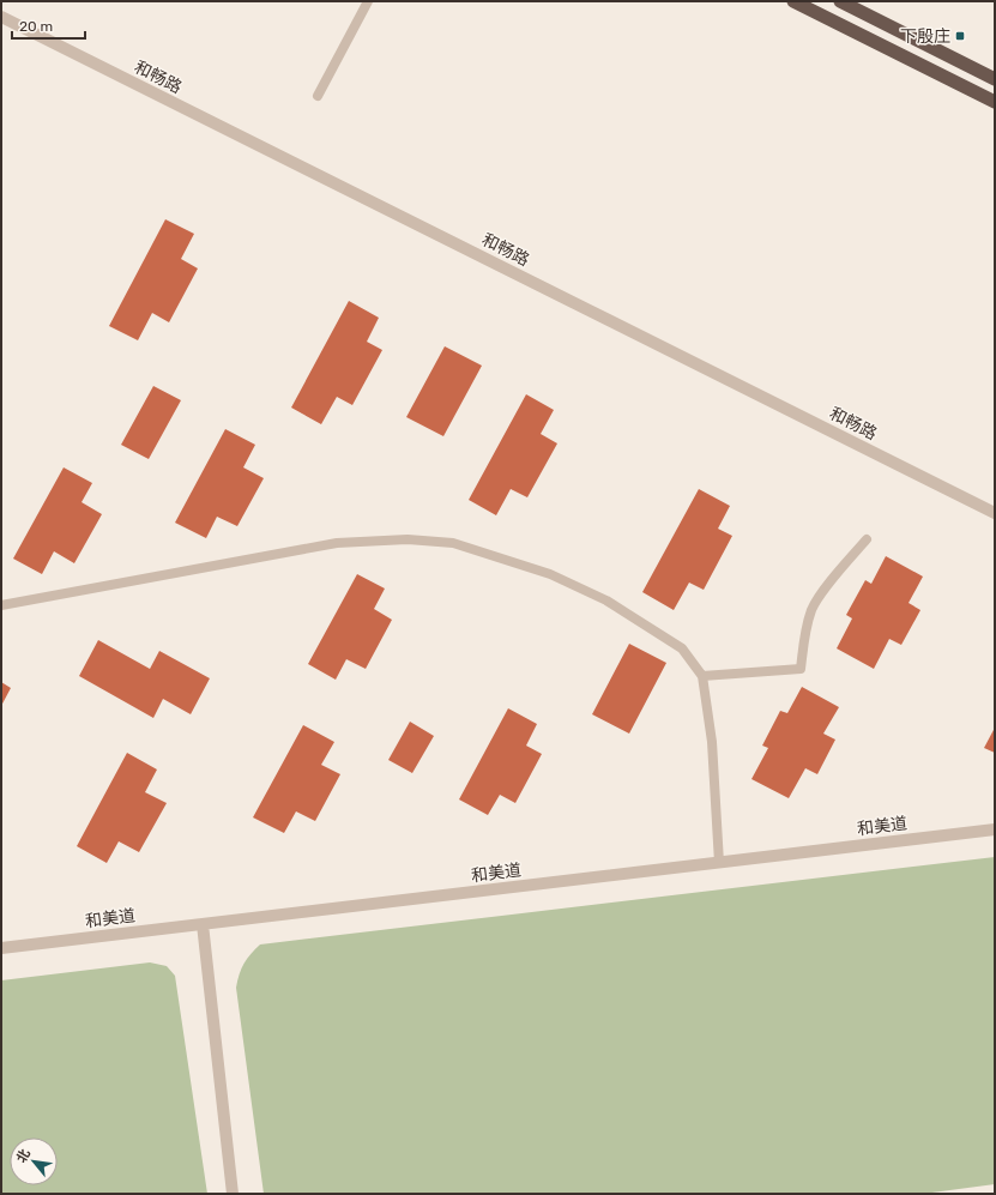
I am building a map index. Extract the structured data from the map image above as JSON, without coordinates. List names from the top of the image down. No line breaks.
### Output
{"streets":{"street":["和畅路","和美道"]},"places":{"transit":["下殷庄"]},"scale_bar":"20 m","north":"top left"}
